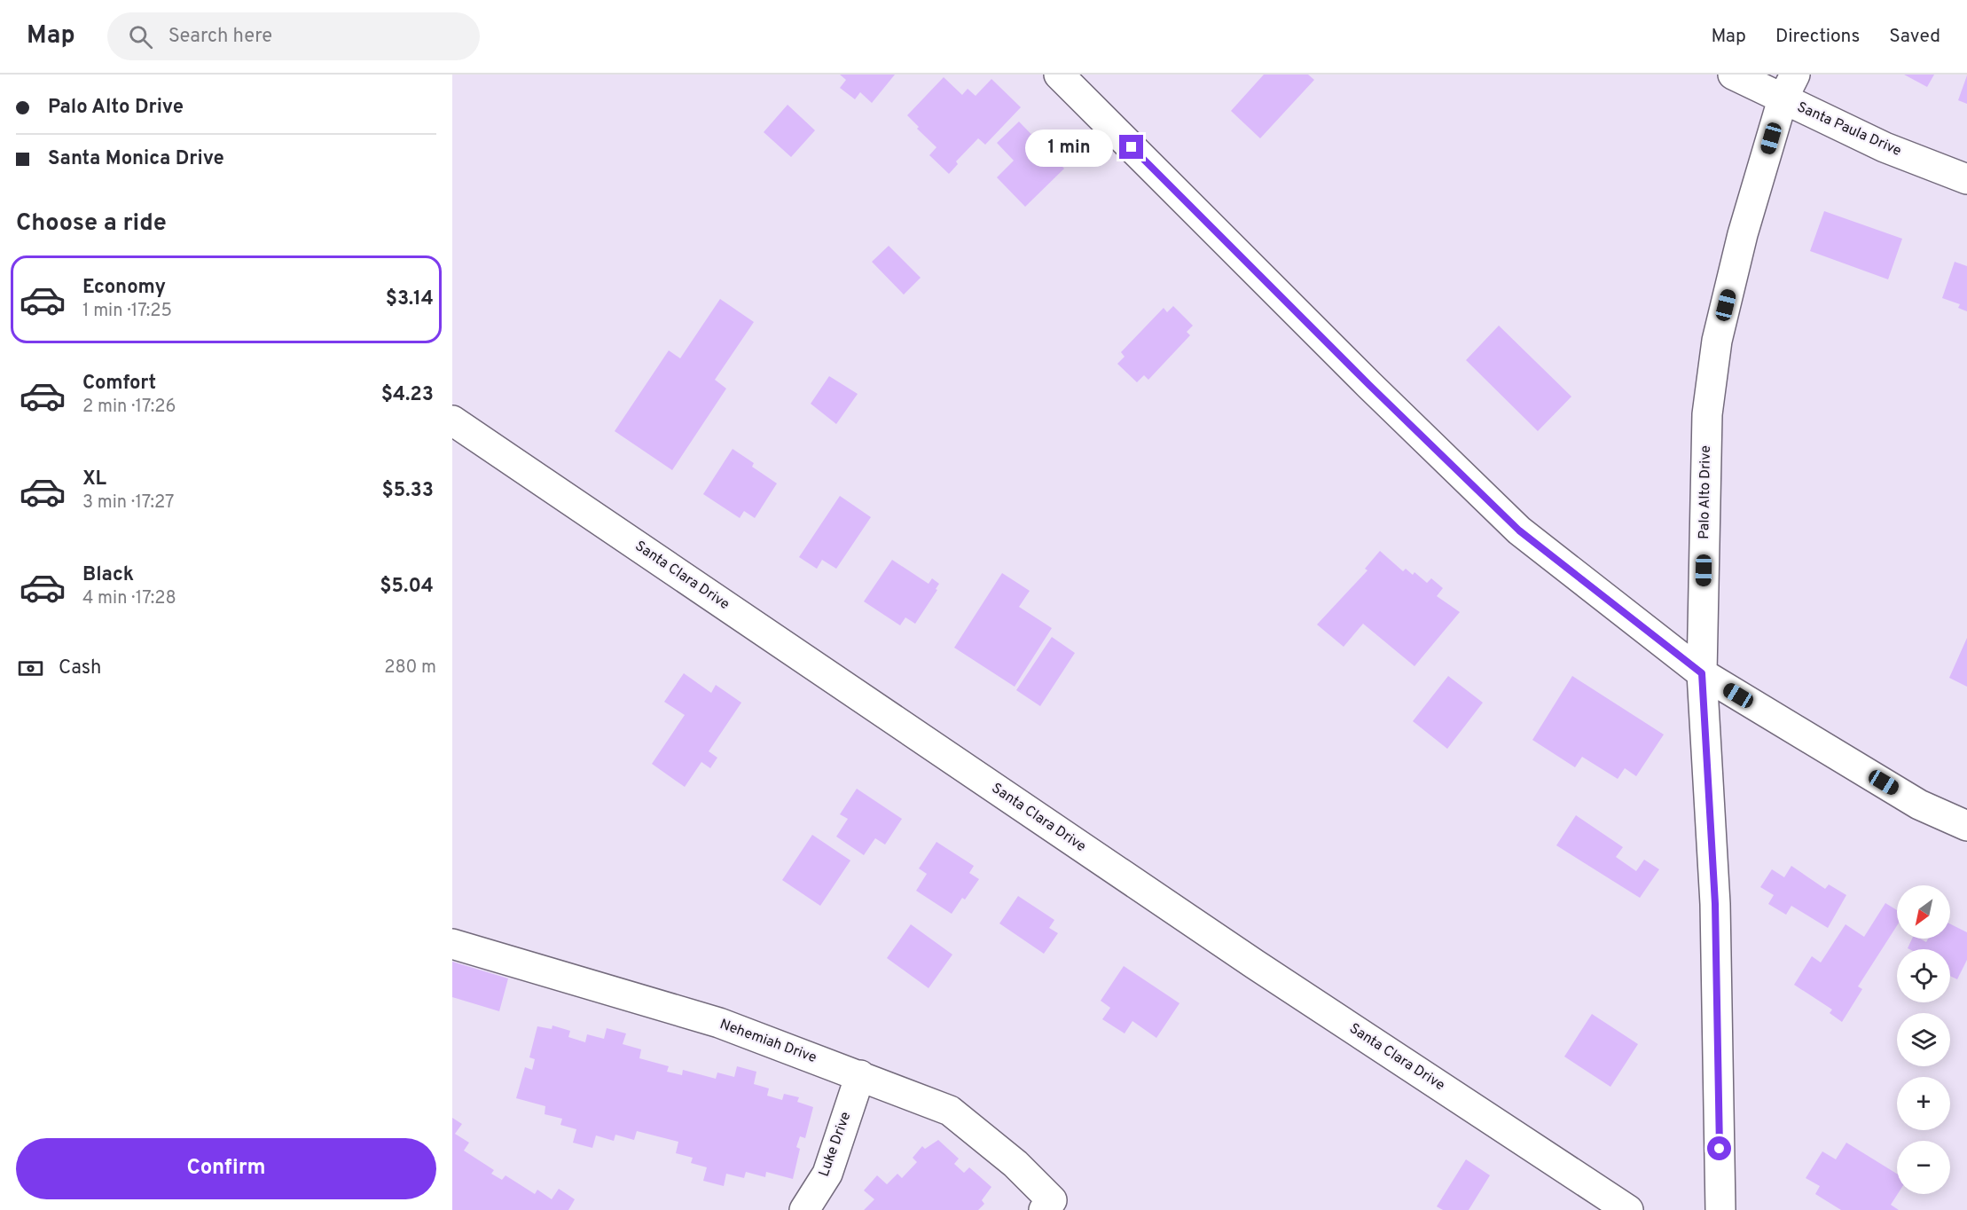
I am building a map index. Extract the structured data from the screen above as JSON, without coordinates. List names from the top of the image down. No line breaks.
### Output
{"streets":{"street":["Santa Paula Drive","Palo Alto Drive","Santa Clara Drive","Nehemiah Drive","Luke Drive"]},"crossings":[["Santa Paula Drive","Palo Alto Drive"],["Nehemiah Drive","Luke Drive"]],"north":"bottom left","page":{"header":"Map","search":"Search here","nav":["Map","Directions","Saved"],"banner":["Palo Alto Drive","Santa Monica Drive"],"bubble":"1 min","heading":"Choose a ride","list":[{"name":"Economy","note":"1 min · 17:25","value":"$3.14"},{"name":"Comfort","note":"2 min · 17:26","value":"$4.23"},{"name":"XL","note":"3 min · 17:27","value":"$5.33"},{"name":"Black","note":"4 min · 17:28","value":"$5.04"}],"pay":["Cash","280 m"],"map_buttons":["+","−"],"buttons":"Confirm"}}
